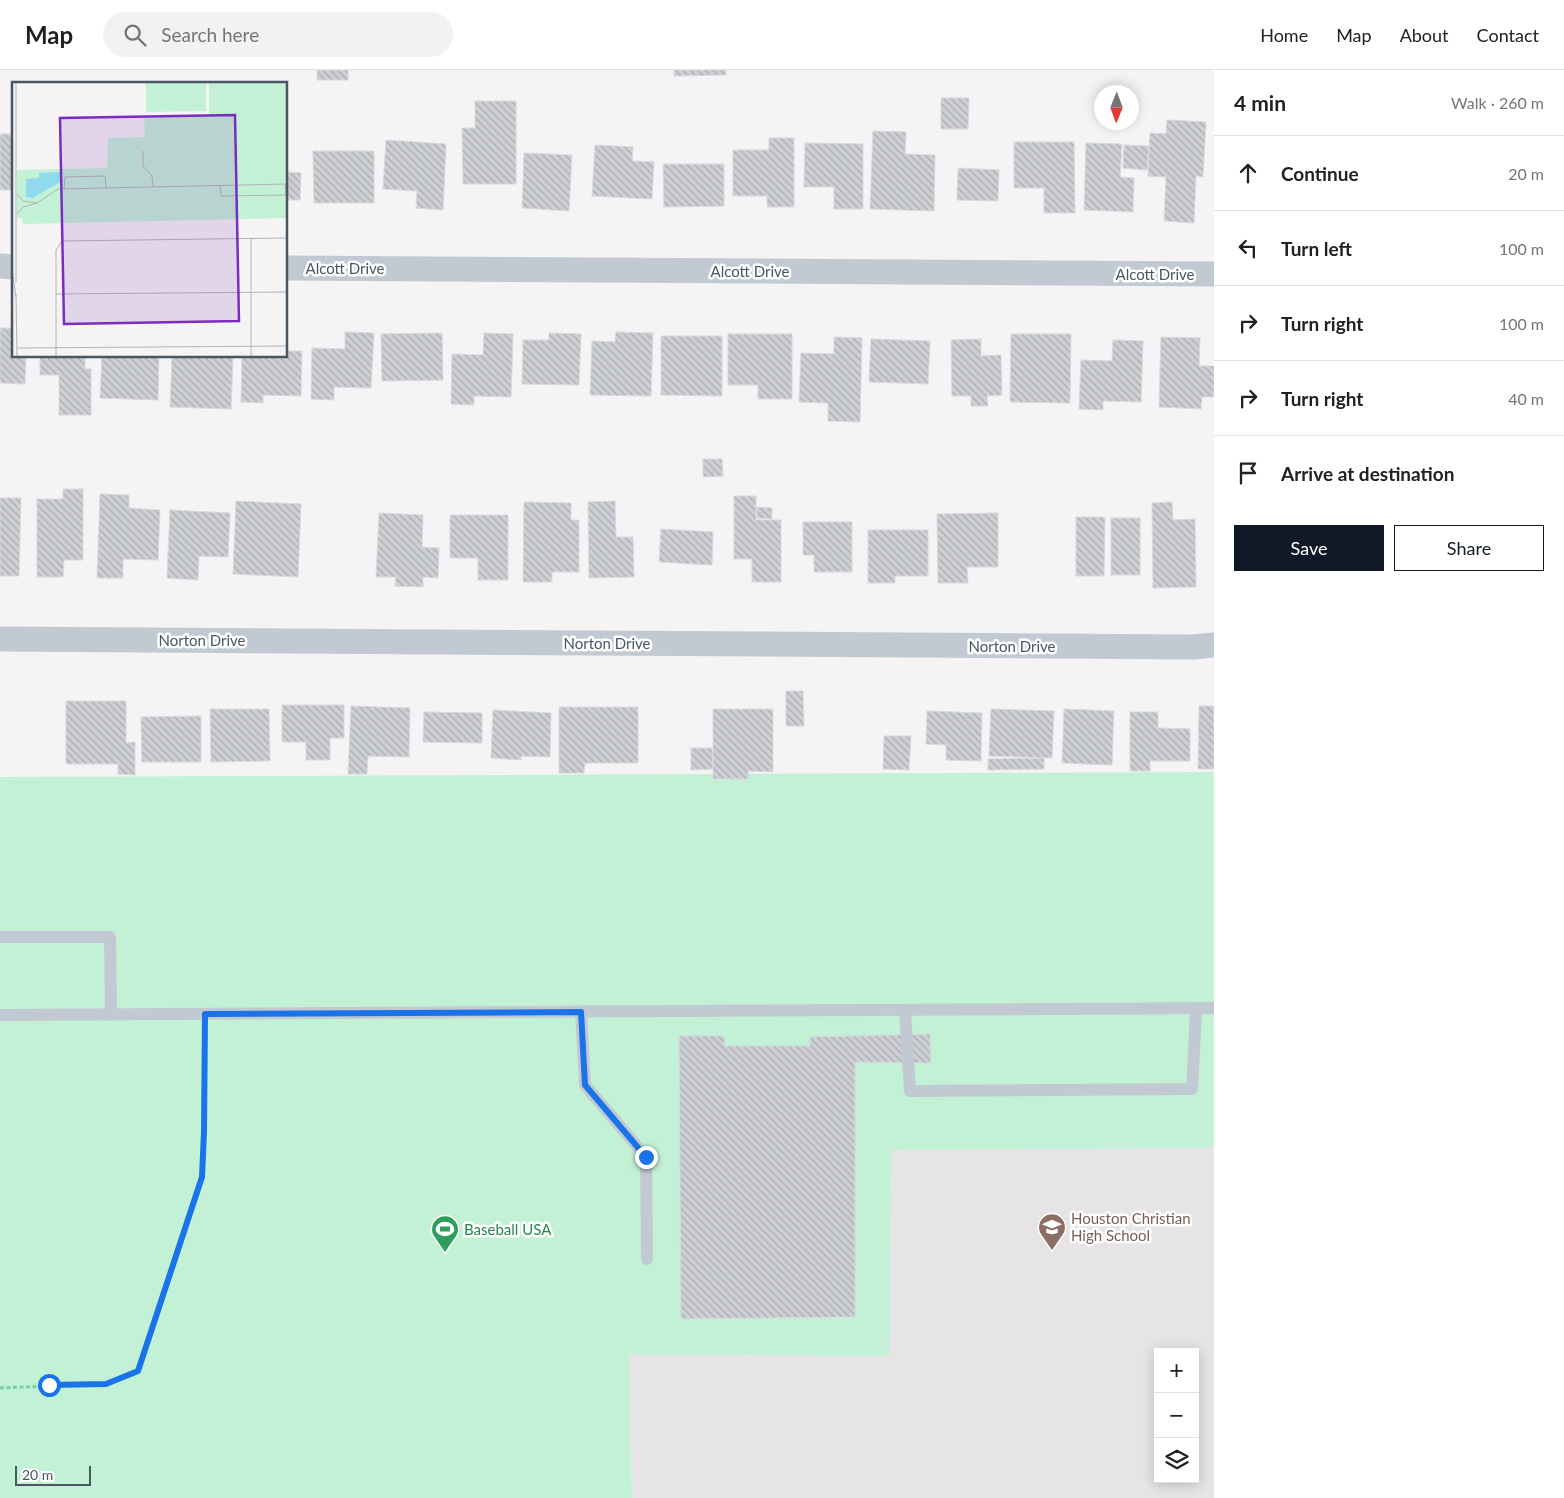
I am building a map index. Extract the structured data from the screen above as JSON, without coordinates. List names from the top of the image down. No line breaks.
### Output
{"streets":{"street":["Alcott Drive","Norton Drive"]},"places":{"school or university":["Houston Christian High School"],"sports":["Baseball USA"]},"scale_bar":"20 m","north":"bottom","page":{"header":"Map","search":"Search here","nav":["Home","Map","About","Contact"],"heading":["4 min","Walk · 260 m"],"list":[["Continue","20 m"],["Turn left","100 m"],["Turn right","100 m"],["Turn right","40 m"],"Arrive at destination"],"buttons":["Save","Share"],"map_buttons":["+","−"],"scale":"20 m"}}
